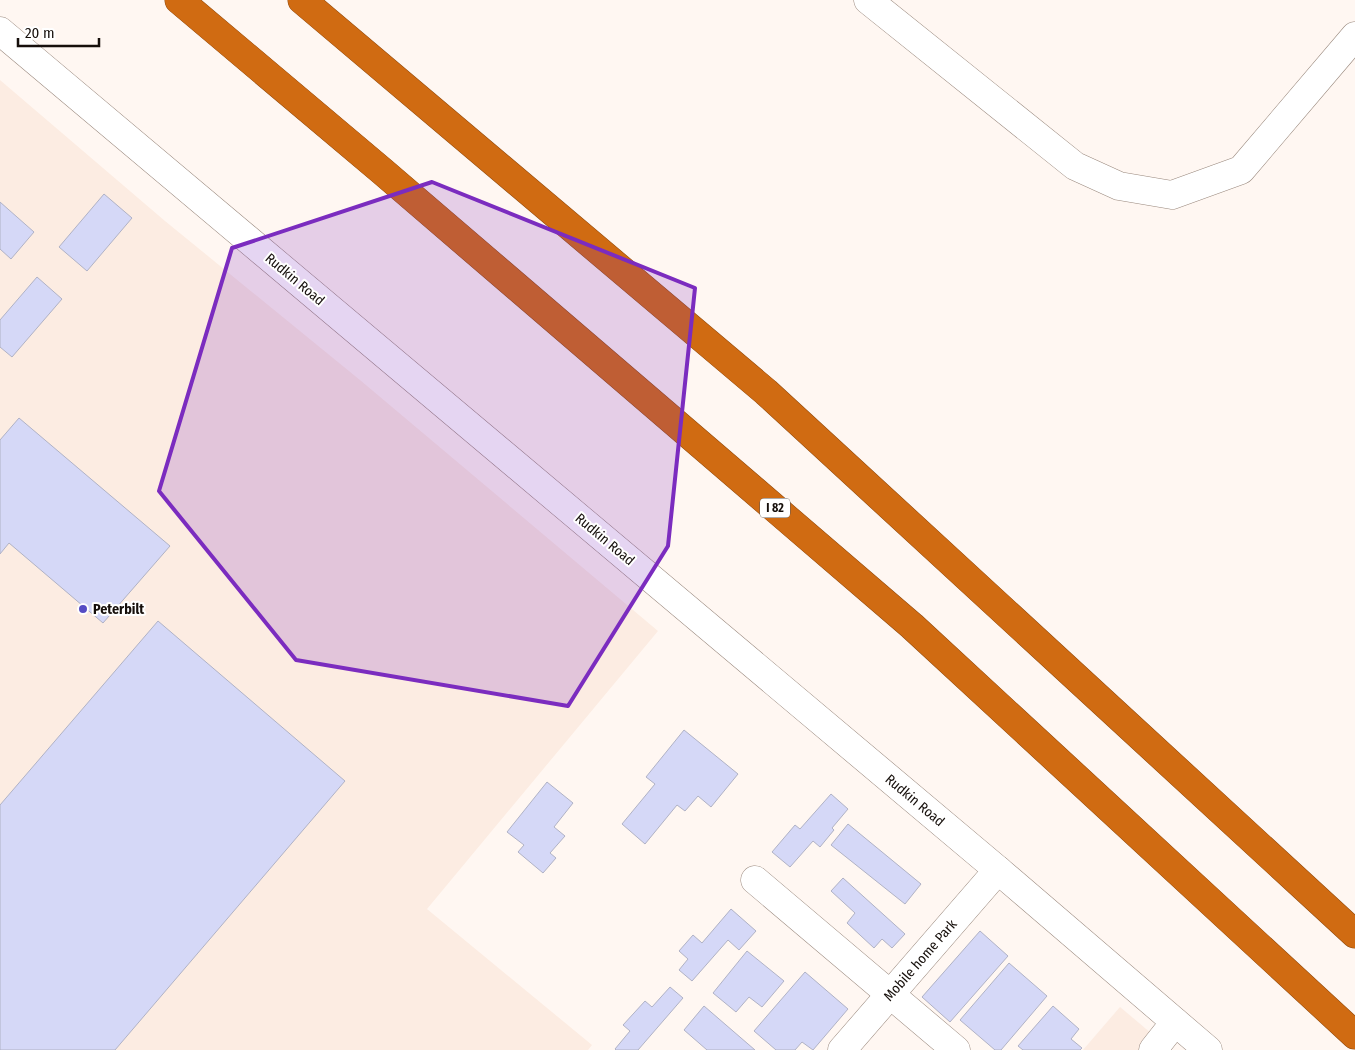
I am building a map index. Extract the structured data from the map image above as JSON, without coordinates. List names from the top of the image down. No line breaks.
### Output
{"streets":{"highway":["I 82"],"street":["Rudkin Road","Mobile home Park"]},"crossings":[["Rudkin Road","Mobile home Park"]],"places":["Peterbilt"],"scale_bar":"20 m"}
